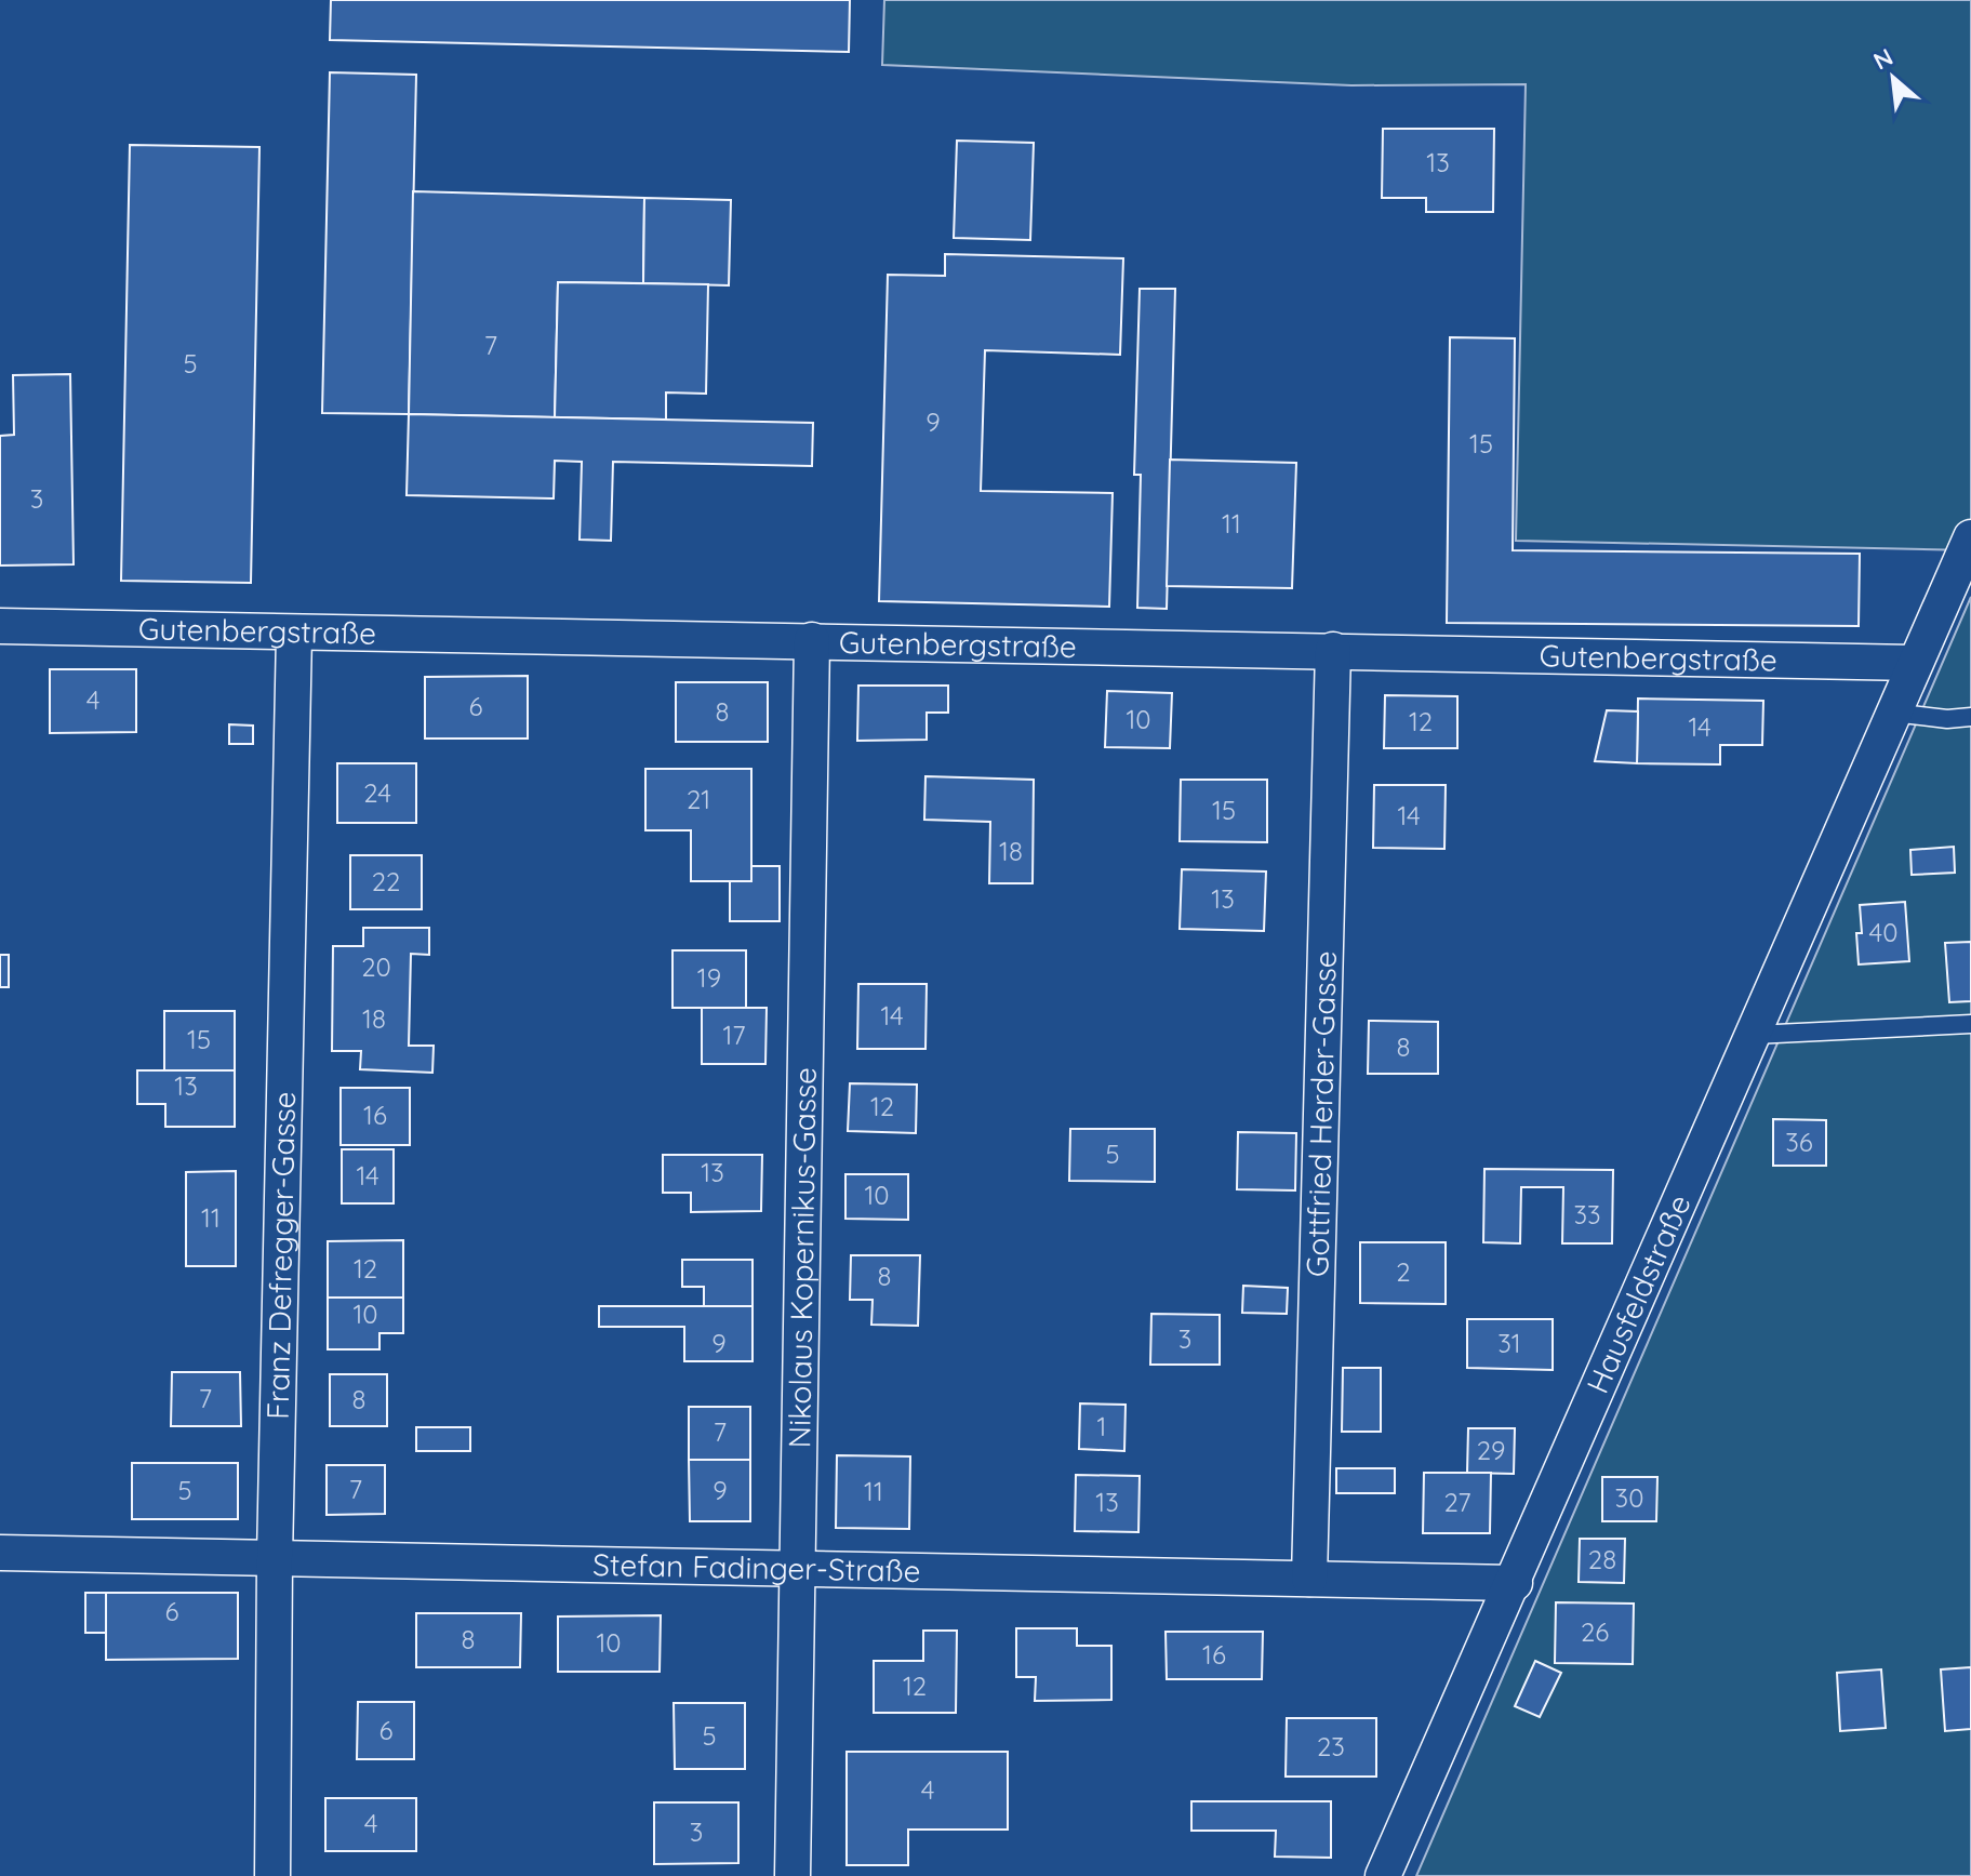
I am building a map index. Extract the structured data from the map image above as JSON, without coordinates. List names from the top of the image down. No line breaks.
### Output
{"streets":{"street":["Gutenbergstraße","Gottfried Herder-Gasse","Franz Defregger-Gasse","Nikolaus Kopernikus-Gasse","Hausfeldstraße","Stefan Fadinger-Straße"]},"crossings":[["Gutenbergstraße","Gottfried Herder-Gasse"],["Gutenbergstraße","Franz Defregger-Gasse"],["Gutenbergstraße","Nikolaus Kopernikus-Gasse"],["Gutenbergstraße","Hausfeldstraße"],["Gottfried Herder-Gasse","Stefan Fadinger-Straße"],["Franz Defregger-Gasse","Stefan Fadinger-Straße"],["Nikolaus Kopernikus-Gasse","Stefan Fadinger-Straße"],["Hausfeldstraße","Stefan Fadinger-Straße"]],"house_numbers":["13","7","5","9","15","3","11","4","6","8","10","12","14","24","21","15","14","18","22","13","40","20","19","14","18","17","15","8","13","12","16","36","5","13","14","10","33","11","12","2","8","10","3","9","31","7","8","1","7","29","7","5","9","11","30","13","27","28","6","26","8","10","16","12","6","5","23","4","4","3"],"north":"top left"}
